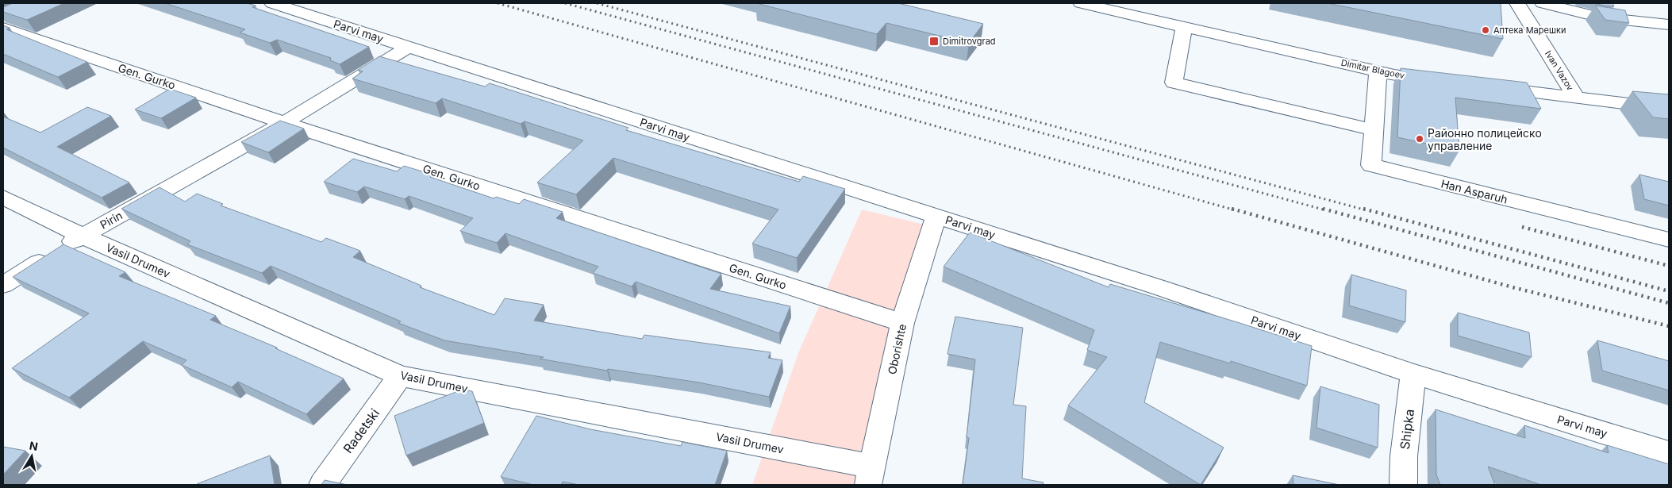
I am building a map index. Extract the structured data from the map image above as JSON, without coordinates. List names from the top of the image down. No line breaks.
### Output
{"streets":{"street":["Parvi may","Dimitar Blagoev","Ivan Vazov","Gen. Gurko","Han Asparuh","Pirin","Vasil Drumev","Oborishte","Shipka","Radetski"]},"crossings":[["Parvi may","Pirin"],["Parvi may","Oborishte"],["Parvi may","Shipka"],["Dimitar Blagoev","Han Asparuh"],["Gen. Gurko","Pirin"],["Gen. Gurko","Oborishte"],["Pirin","Vasil Drumev"],["Vasil Drumev","Oborishte"],["Vasil Drumev","Radetski"]],"places":{"other":["Аптека Марешки","Районно полицейско управление"],"transit":["Dimitrovgrad"]},"north":"top"}
